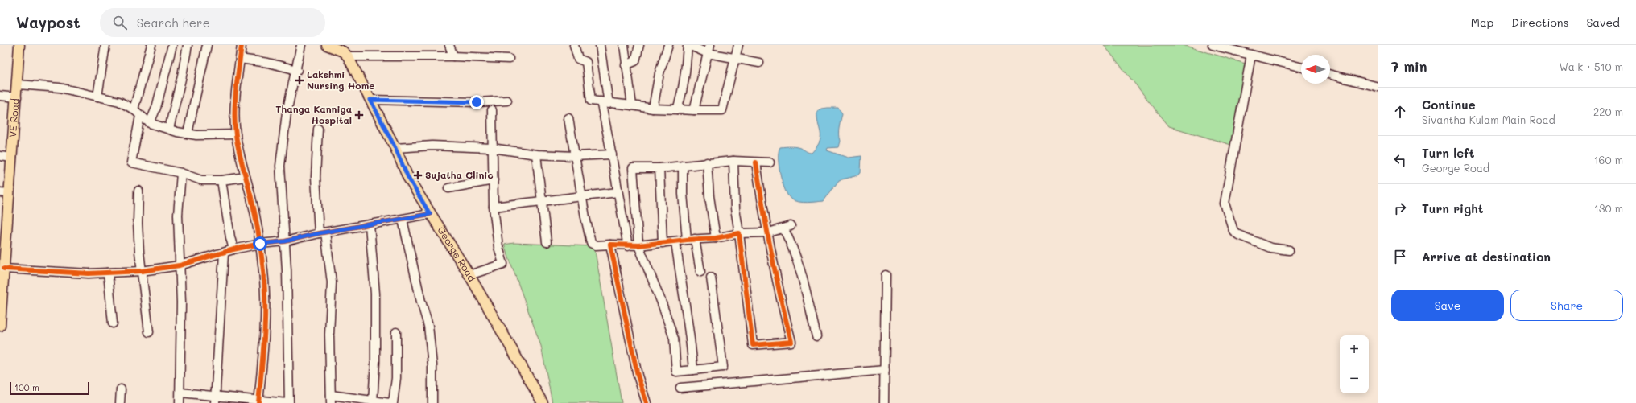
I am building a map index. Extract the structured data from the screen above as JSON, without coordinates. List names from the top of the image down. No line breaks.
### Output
{"streets":{"main road":["VE Road","George Road"]},"places":{"health":["Lakshmi Nursing Home","Thanga Kanniga Hospital","Sujatha Clinic"]},"scale_bar":"100 m","north":"left","page":{"header":"Waypost","search":"Search here","nav":["Map","Directions","Saved"],"heading":["7 min","Walk · 510 m"],"list":[["Continue","Sivantha Kulam Main Road","220 m"],["Turn left","George Road","160 m"],["Turn right","130 m"],"Arrive at destination"],"buttons":["Save","Share"],"map_buttons":["+","−"],"scale":"100 m"}}
